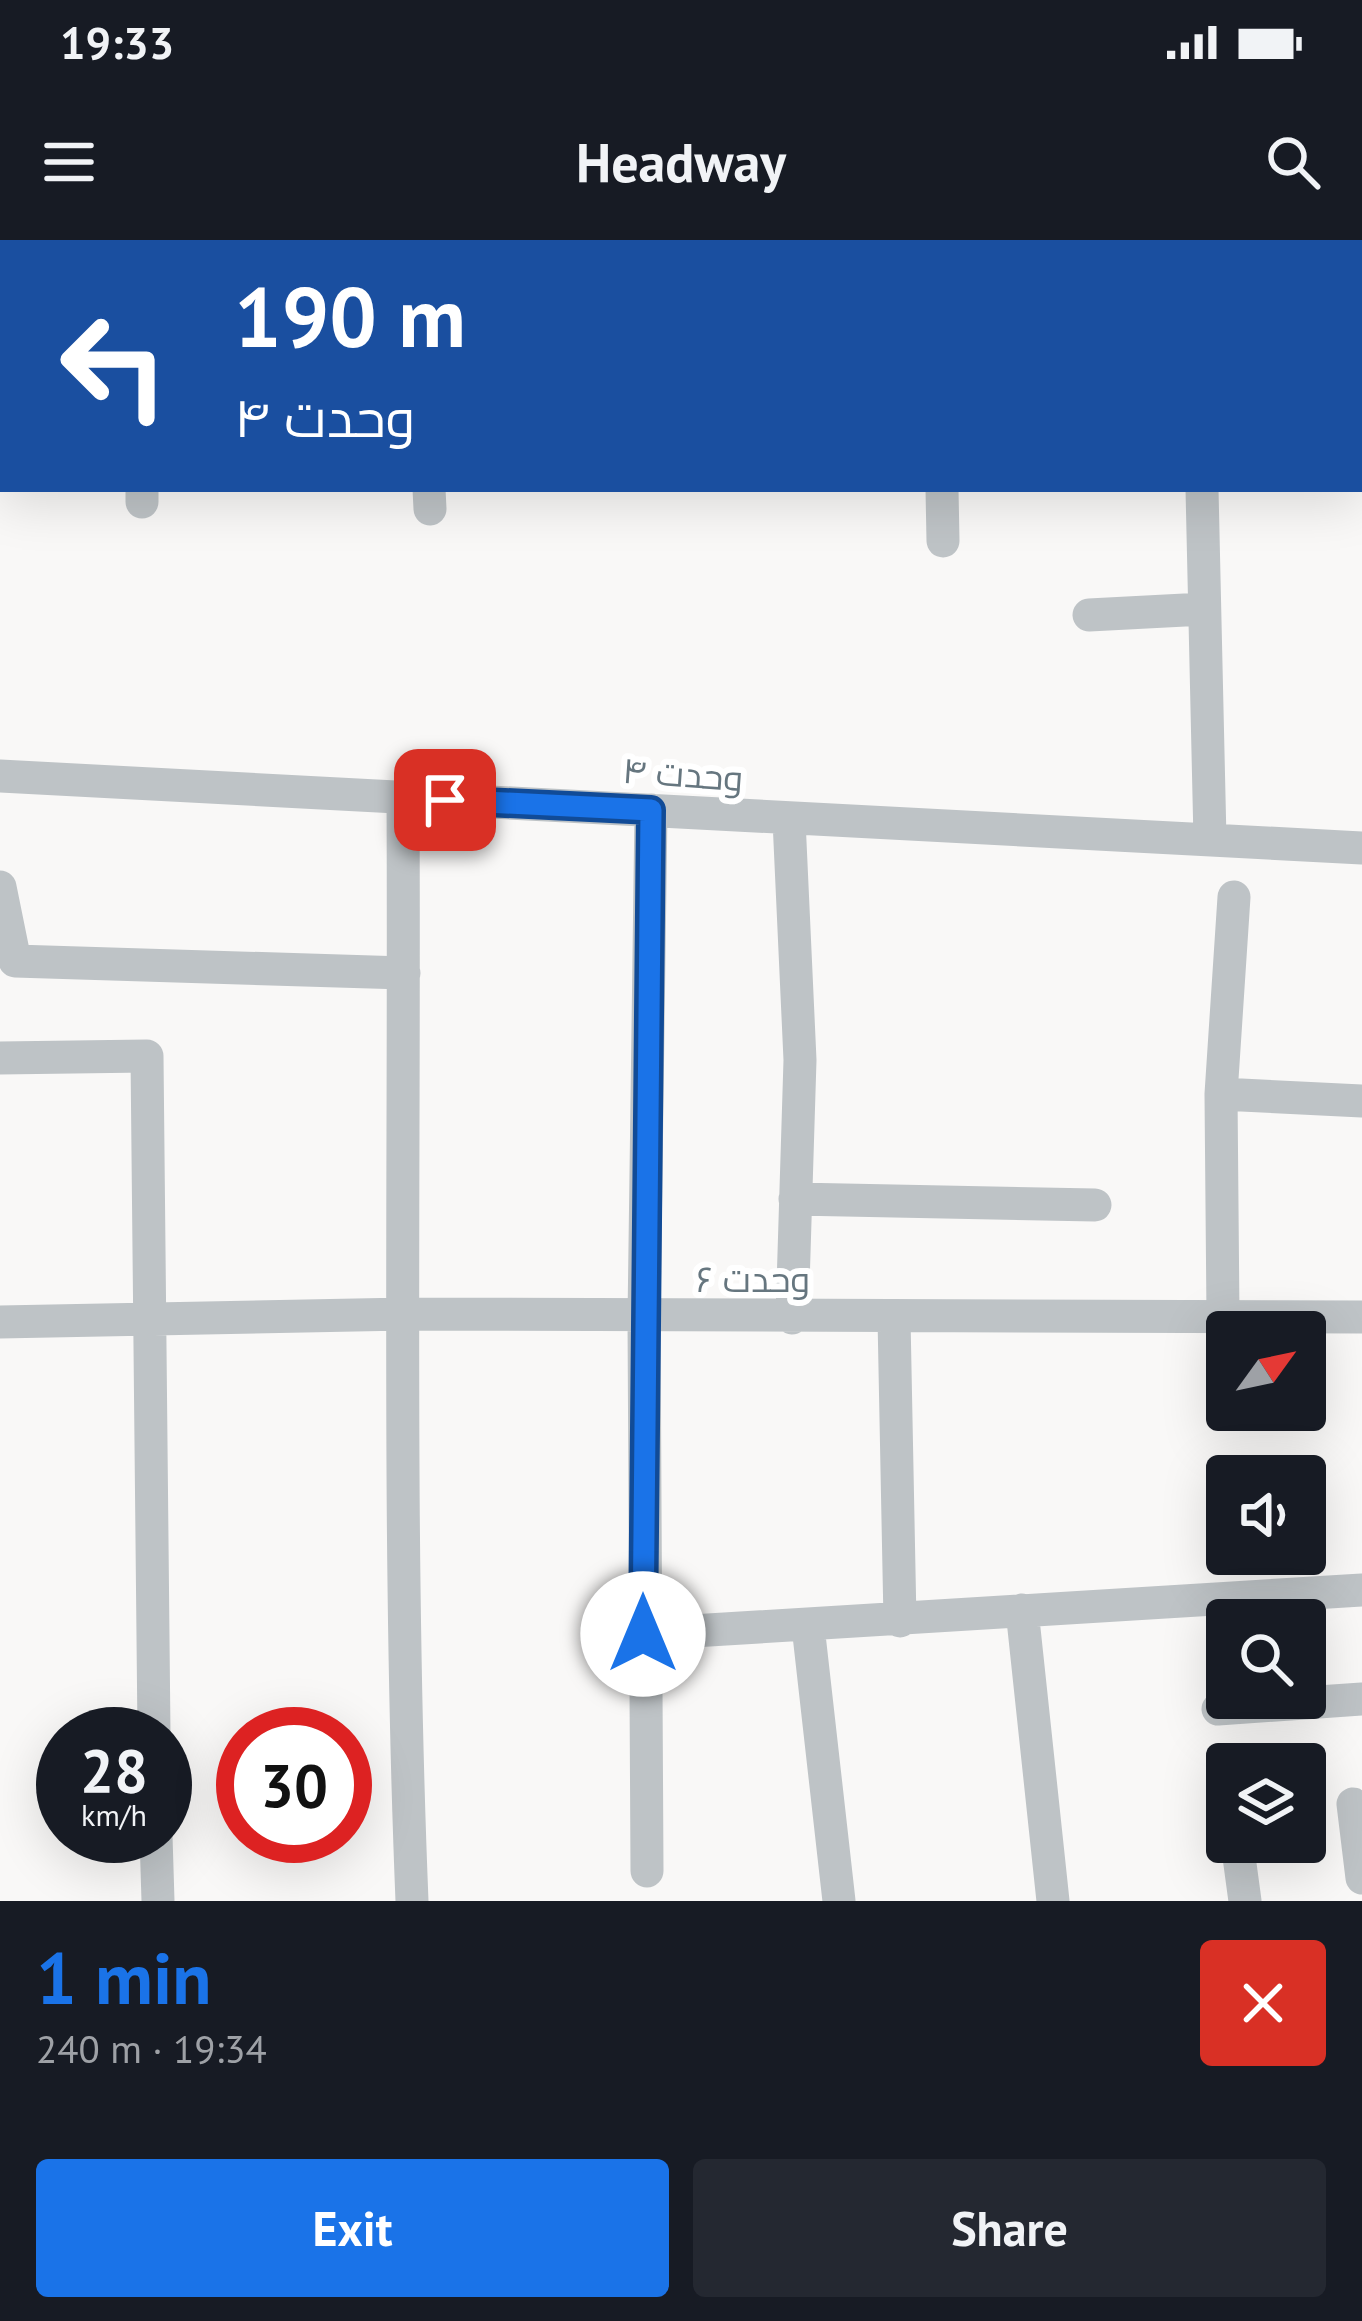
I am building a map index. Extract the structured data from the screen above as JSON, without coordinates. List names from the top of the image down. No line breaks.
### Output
{"streets":{"street":["وحدت ۴","وحدت ۶"]},"north":"top right","page":{"status":"19:33","header":"Headway","turn":["190 m","وحدت ۴"],"speed":"28 km/h","limit":"30","heading":["1 min","240 m · 19:34"],"buttons":["Exit","Share"]}}
